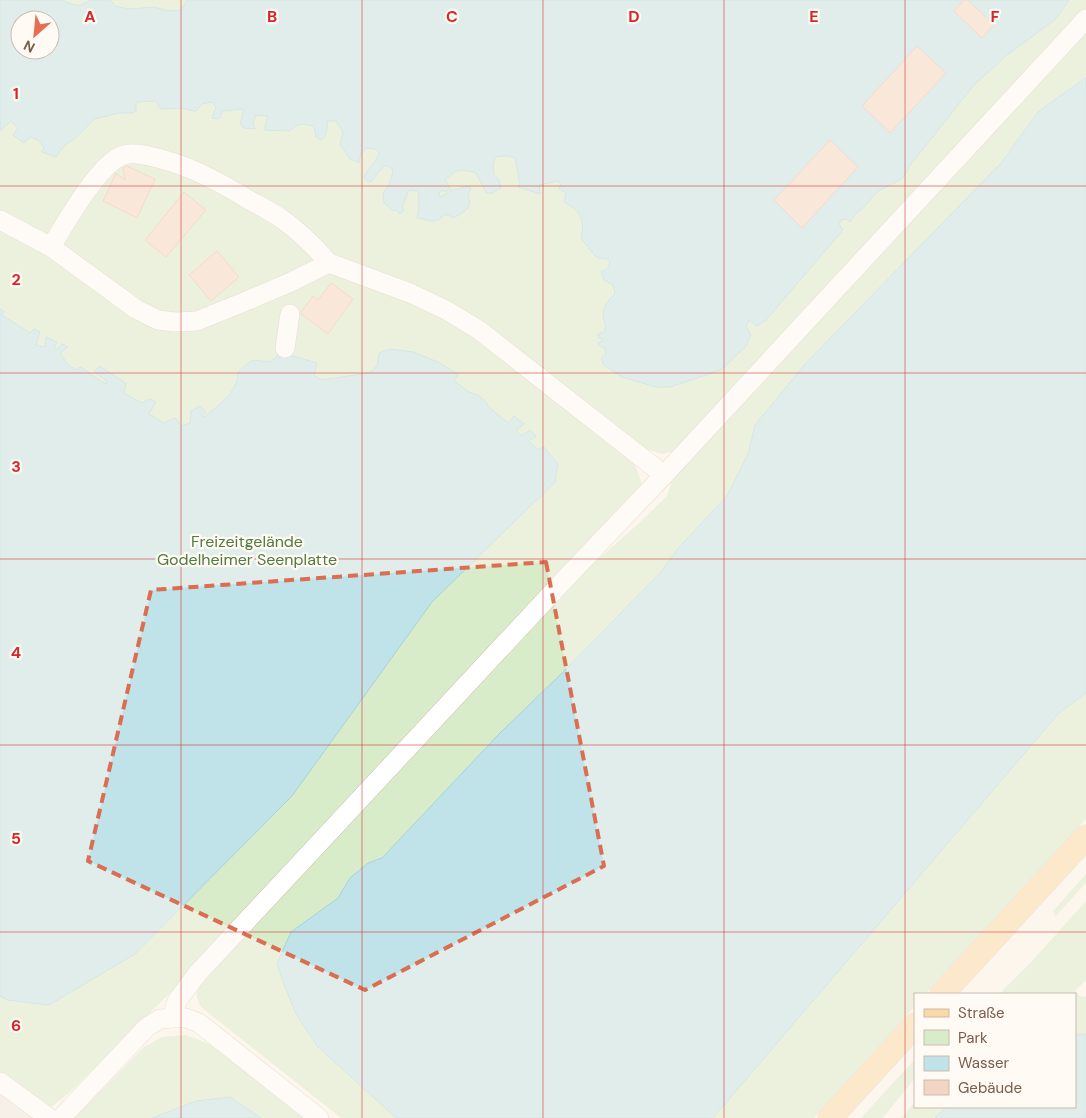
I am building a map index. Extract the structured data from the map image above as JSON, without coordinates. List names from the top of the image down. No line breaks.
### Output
{"parks":["Freizeitgelände Godelheimer Seenplatte"],"legend":["Straße","Park","Wasser","Gebäude"],"north":"bottom left","grid":{"columns":["A","B","C","D","E","F"],"rows":["1","2","3","4","5","6"]}}
